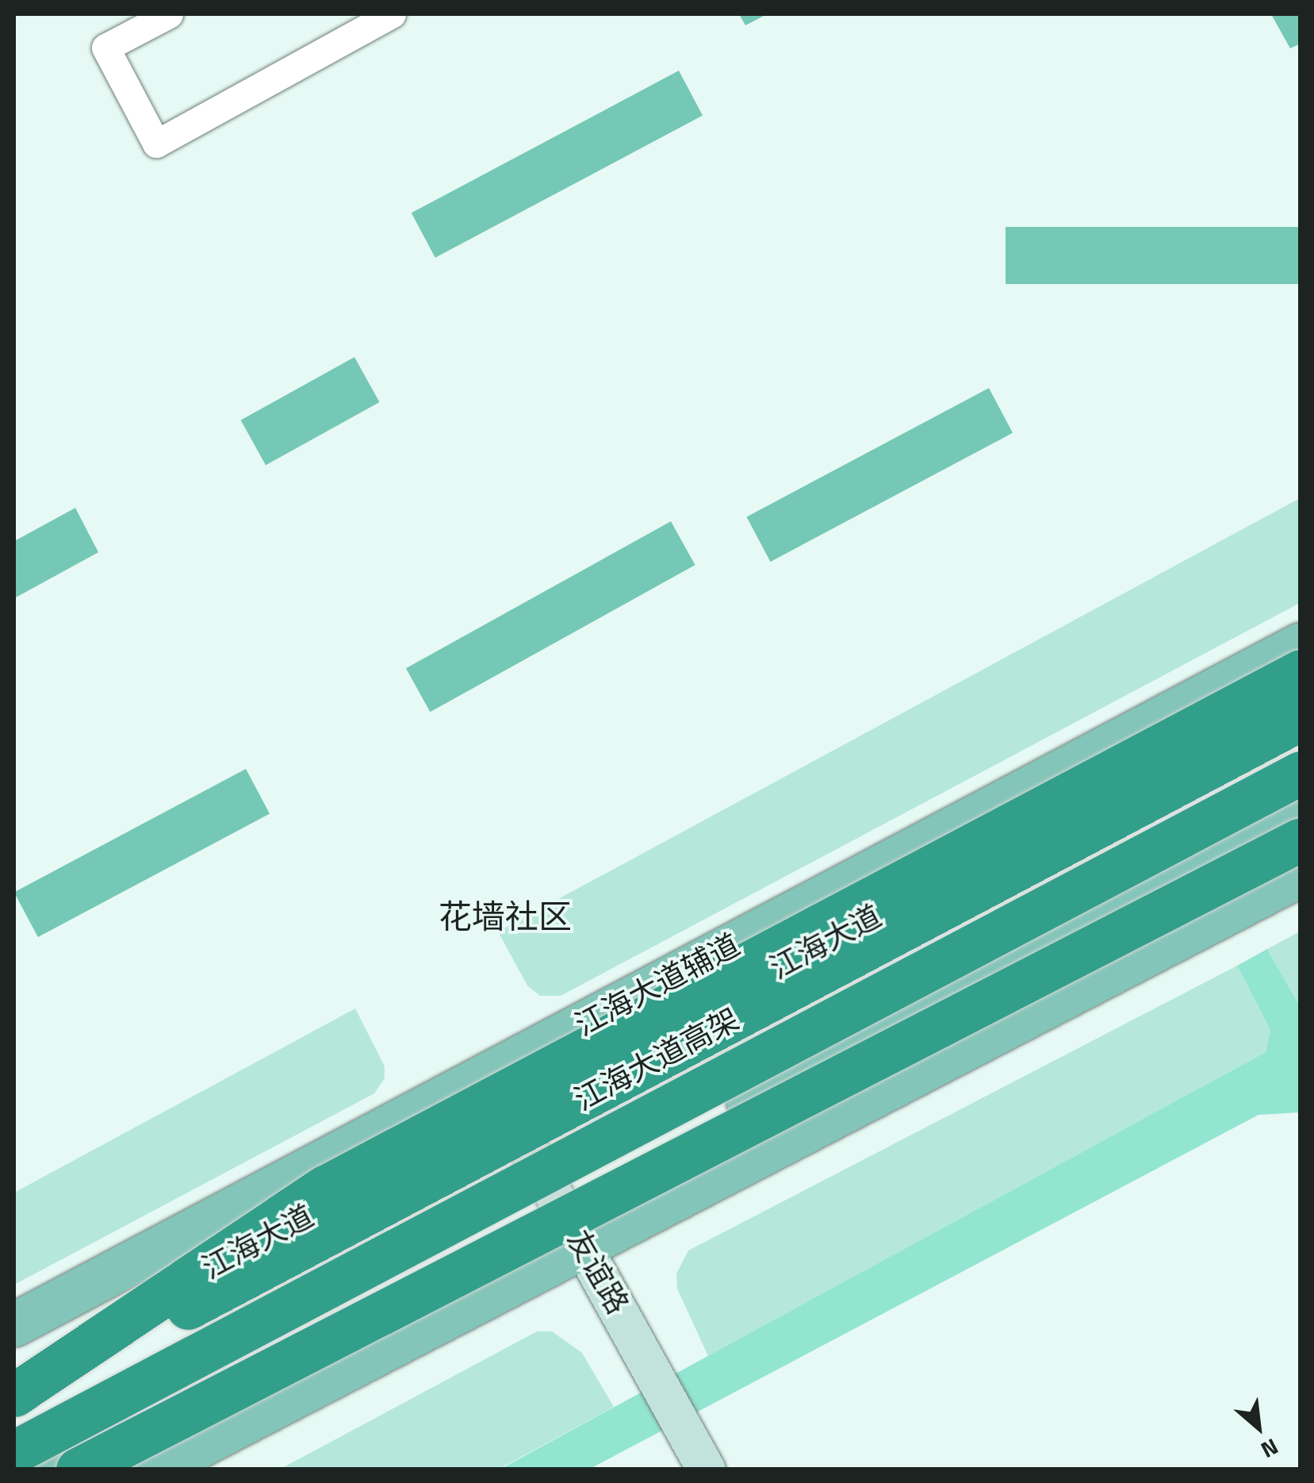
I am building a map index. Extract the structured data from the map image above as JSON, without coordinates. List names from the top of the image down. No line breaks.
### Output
{"streets":{"highway":["江海大道高架"],"main road":["江海大道","江海大道辅道"],"street":["友谊路"]},"crossings":[["江海大道","江海大道辅道"],["江海大道","友谊路"],["江海大道辅道","友谊路"]],"districts":["花墙社区"],"north":"bottom right"}
